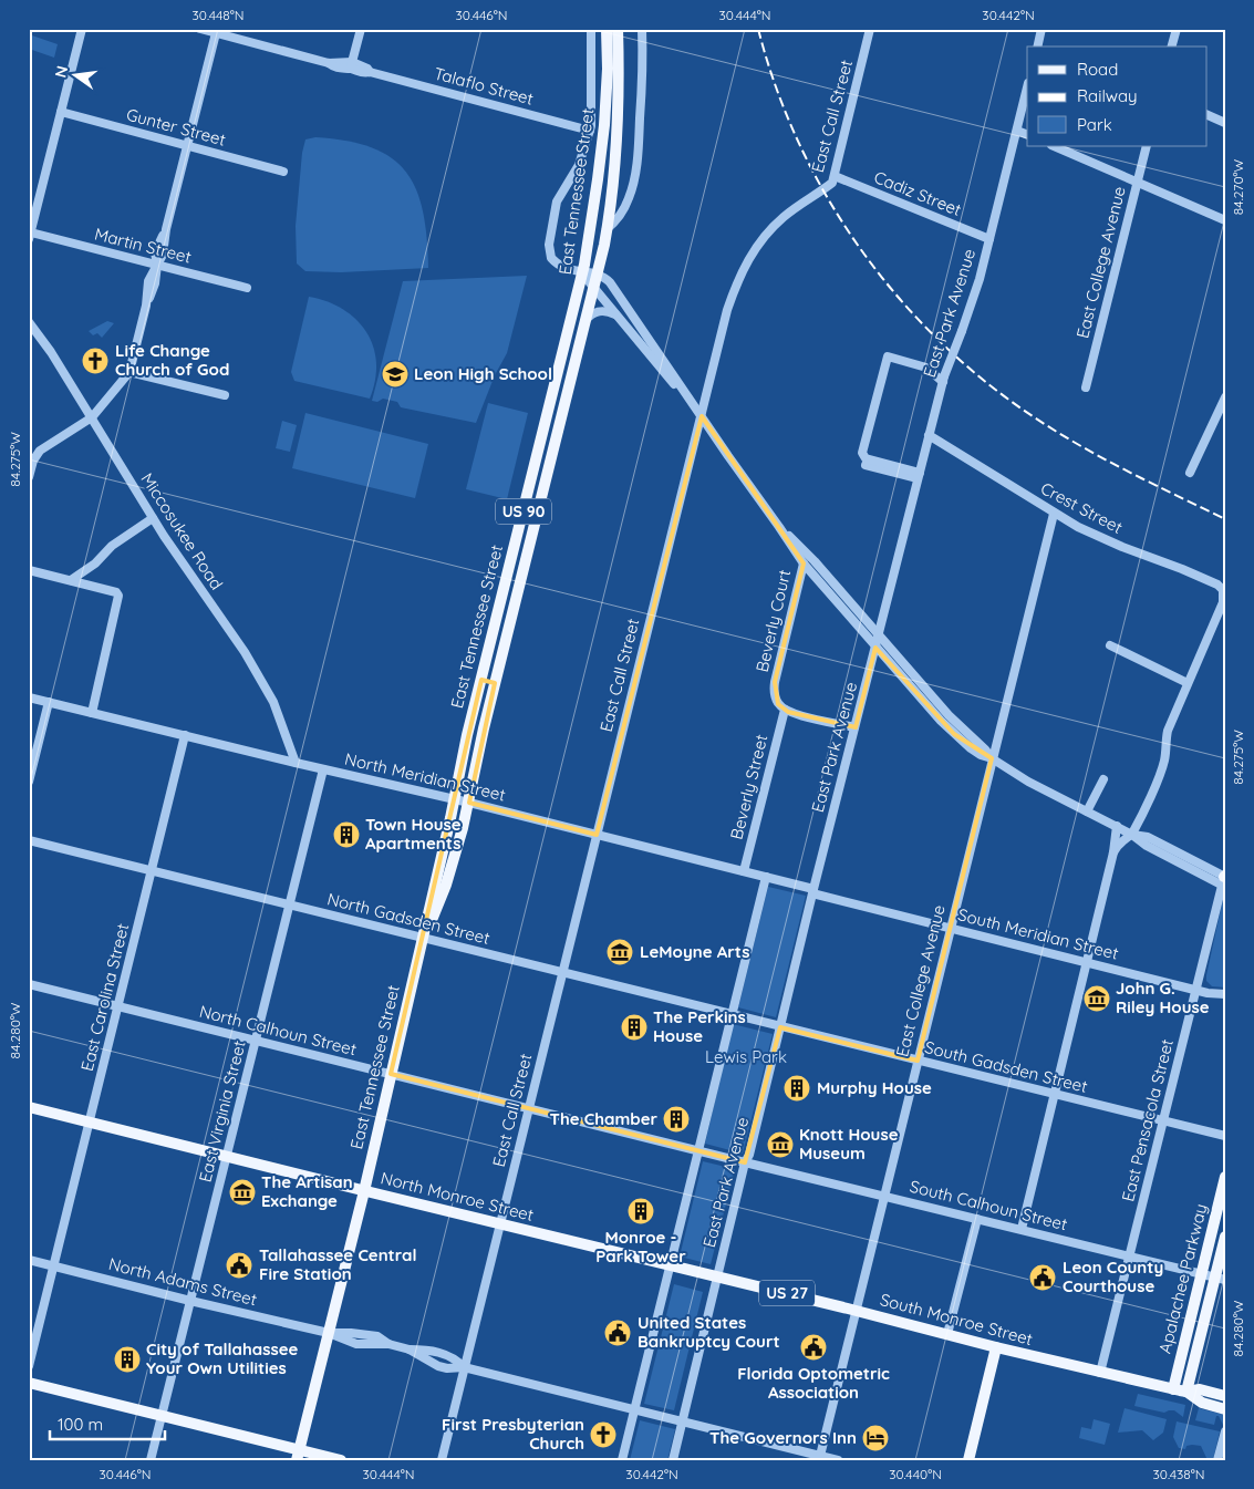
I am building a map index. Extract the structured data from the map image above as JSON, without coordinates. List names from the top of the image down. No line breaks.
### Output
{"streets":{"main road":["East Tennessee Street","US 90","North Monroe Street","Apalachee Parkway","US 27","South Monroe Street"],"street":["Talaflo Street","East Call Street","Gunter Street","Cadiz Street","Martin Street","East College Avenue","East Park Avenue","Crest Street","Miccosukee Road","Beverly Court","North Meridian Street","Beverly Street","North Gadsden Street","South Meridian Street","East Carolina Street","North Calhoun Street","South Gadsden Street","East Virginia Street","East Pensacola Street","South Calhoun Street","North Adams Street"]},"crossings":[["East Call Street","Cadiz Street"],["East Call Street","North Meridian Street"],["East Call Street","North Gadsden Street"],["East Call Street","North Calhoun Street"],["East Call Street","North Monroe Street"],["East Call Street","North Adams Street"],["East Tennessee Street","US 90"],["East Tennessee Street","North Meridian Street"],["East Tennessee Street","North Gadsden Street"],["East Tennessee Street","North Calhoun Street"],["East Tennessee Street","North Monroe Street"],["East Tennessee Street","North Adams Street"],["Cadiz Street","East Park Avenue"],["East College Avenue","Crest Street"],["East College Avenue","South Meridian Street"],["East College Avenue","South Gadsden Street"],["East College Avenue","South Calhoun Street"],["East College Avenue","North Adams Street"],["East College Avenue","South Monroe Street"],["East Park Avenue","Crest Street"],["East Park Avenue","North Meridian Street"],["East Park Avenue","North Gadsden Street"],["East Park Avenue","South Meridian Street"],["East Park Avenue","North Calhoun Street"],["East Park Avenue","South Gadsden Street"],["East Park Avenue","North Monroe Street"],["East Park Avenue","South Calhoun Street"],["East Park Avenue","North Adams Street"],["East Park Avenue","South Monroe Street"],["US 90","North Adams Street"],["Miccosukee Road","North Meridian Street"],["Beverly Court","Beverly Street"],["North Meridian Street","Beverly Street"],["North Meridian Street","South Meridian Street"],["North Meridian Street","East Carolina Street"],["North Meridian Street","East Virginia Street"],["North Gadsden Street","East Carolina Street"],["North Gadsden Street","South Gadsden Street"],["North Gadsden Street","East Virginia Street"],["South Meridian Street","East Pensacola Street"],["East Carolina Street","North Calhoun Street"],["East Carolina Street","North Monroe Street"],["East Carolina Street","North Adams Street"],["North Calhoun Street","East Virginia Street"],["North Calhoun Street","South Calhoun Street"],["South Gadsden Street","East Pensacola Street"],["East Virginia Street","North Monroe Street"],["East Virginia Street","North Adams Street"],["East Pensacola Street","South Calhoun Street"],["East Pensacola Street","South Monroe Street"],["North Monroe Street","South Monroe Street"],["South Calhoun Street","Apalachee Parkway"],["Apalachee Parkway","South Monroe Street"]],"parks":["Lewis Park"],"places":{"church":["Life Change Church of God","First Presbyterian Church"],"school or university":["Leon High School"],"building":["Town House Apartments","The Perkins House","Murphy House","The Chamber","Monroe - Park Tower","City of Tallahassee Your Own Utilities"],"museum":["LeMoyne Arts","John G. Riley House","Knott House Museum","The Artisan Exchange"],"public building":["Tallahassee Central Fire Station","Leon County Courthouse","United States Bankruptcy Court","Florida Optometric Association"],"hotel":["The Governors Inn"]},"legend":["Road","Railway","Park"],"scale_bar":"100 m","north":"left","coordinates":["30.448°N","30.446°N","30.444°N","30.442°N","84.270°W","84.275°W","84.280°W","30.440°N","30.438°N"]}
